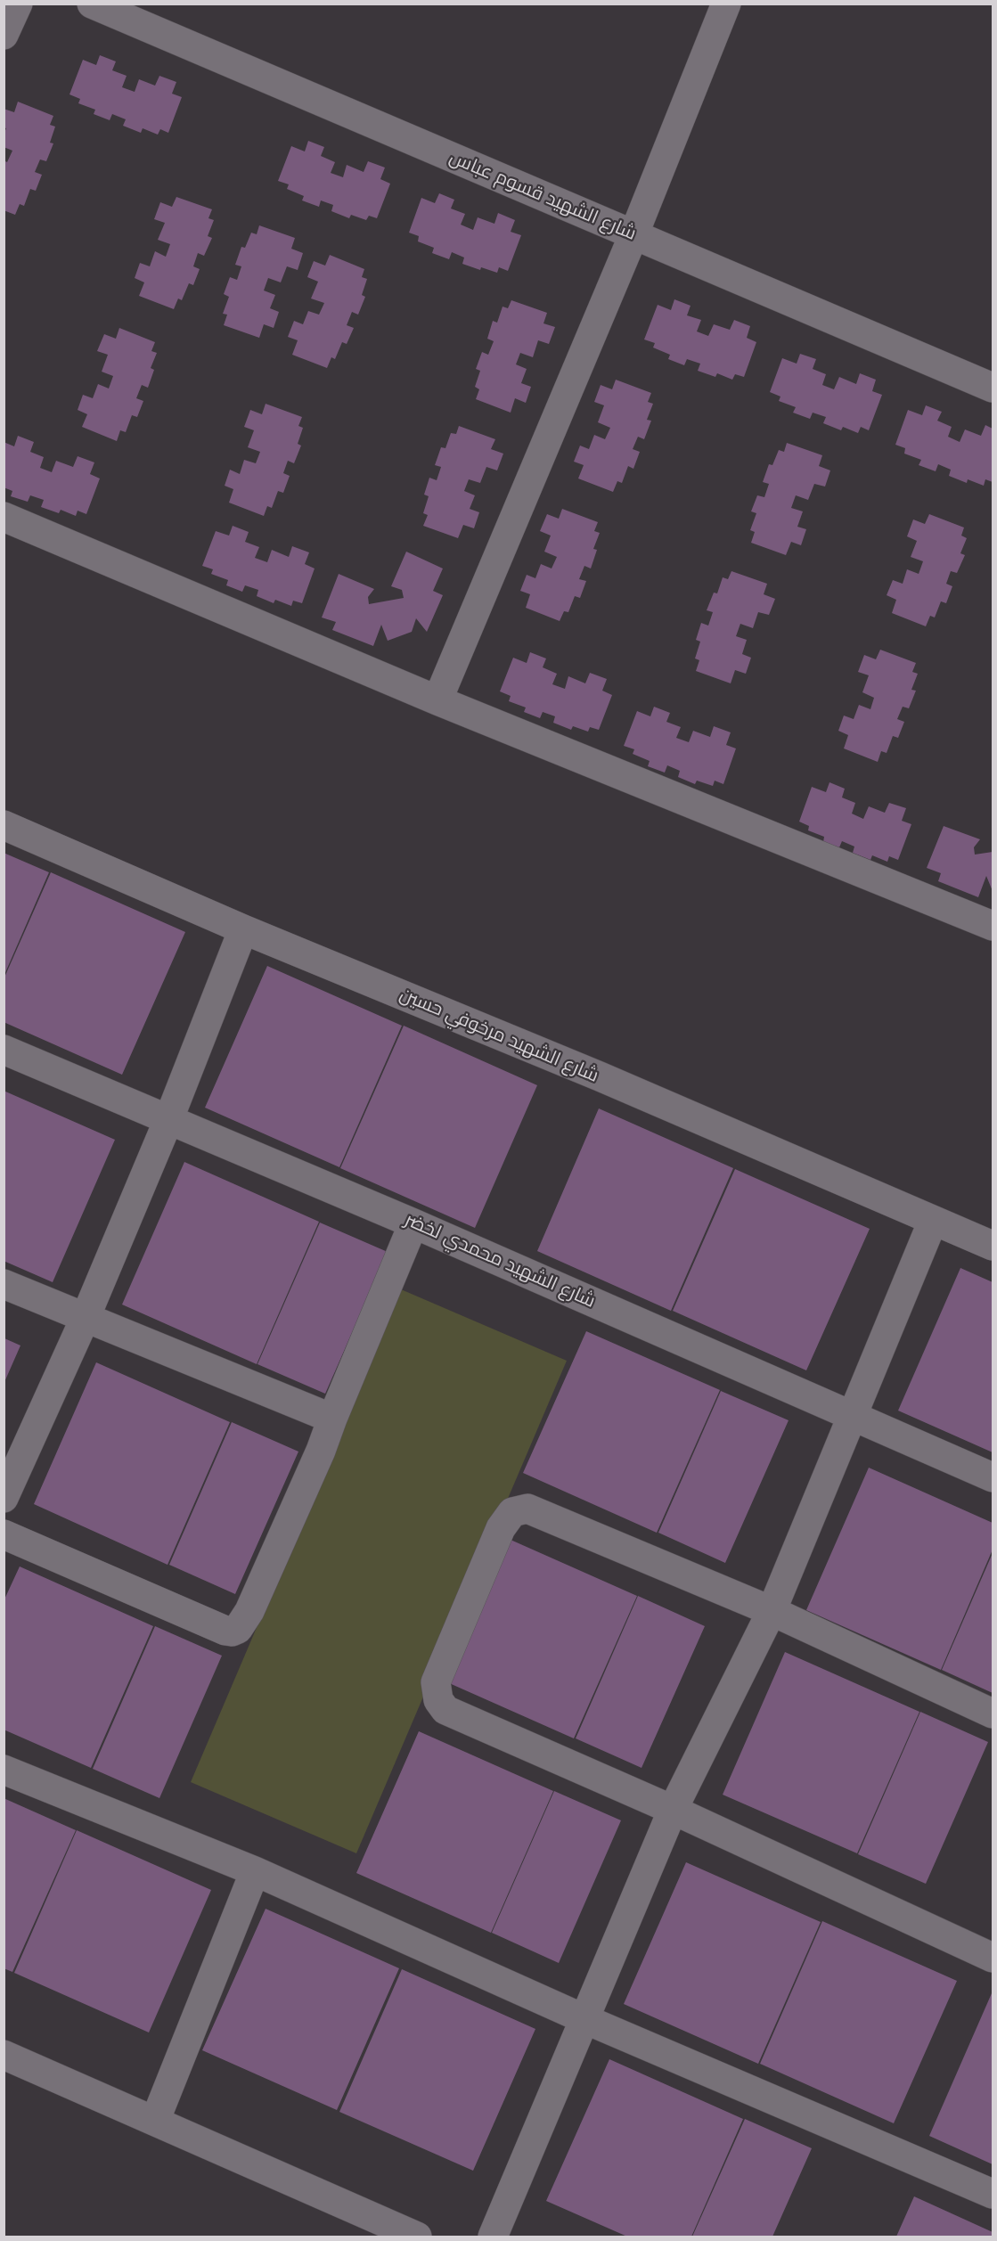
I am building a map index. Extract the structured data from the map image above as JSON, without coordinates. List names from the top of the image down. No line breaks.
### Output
{"streets":{"street":["شارع الشهيد قسوم عباس","شارع الشهيد مرخوفي حسين","شارع الشهيد محمدي لخضر"]}}
